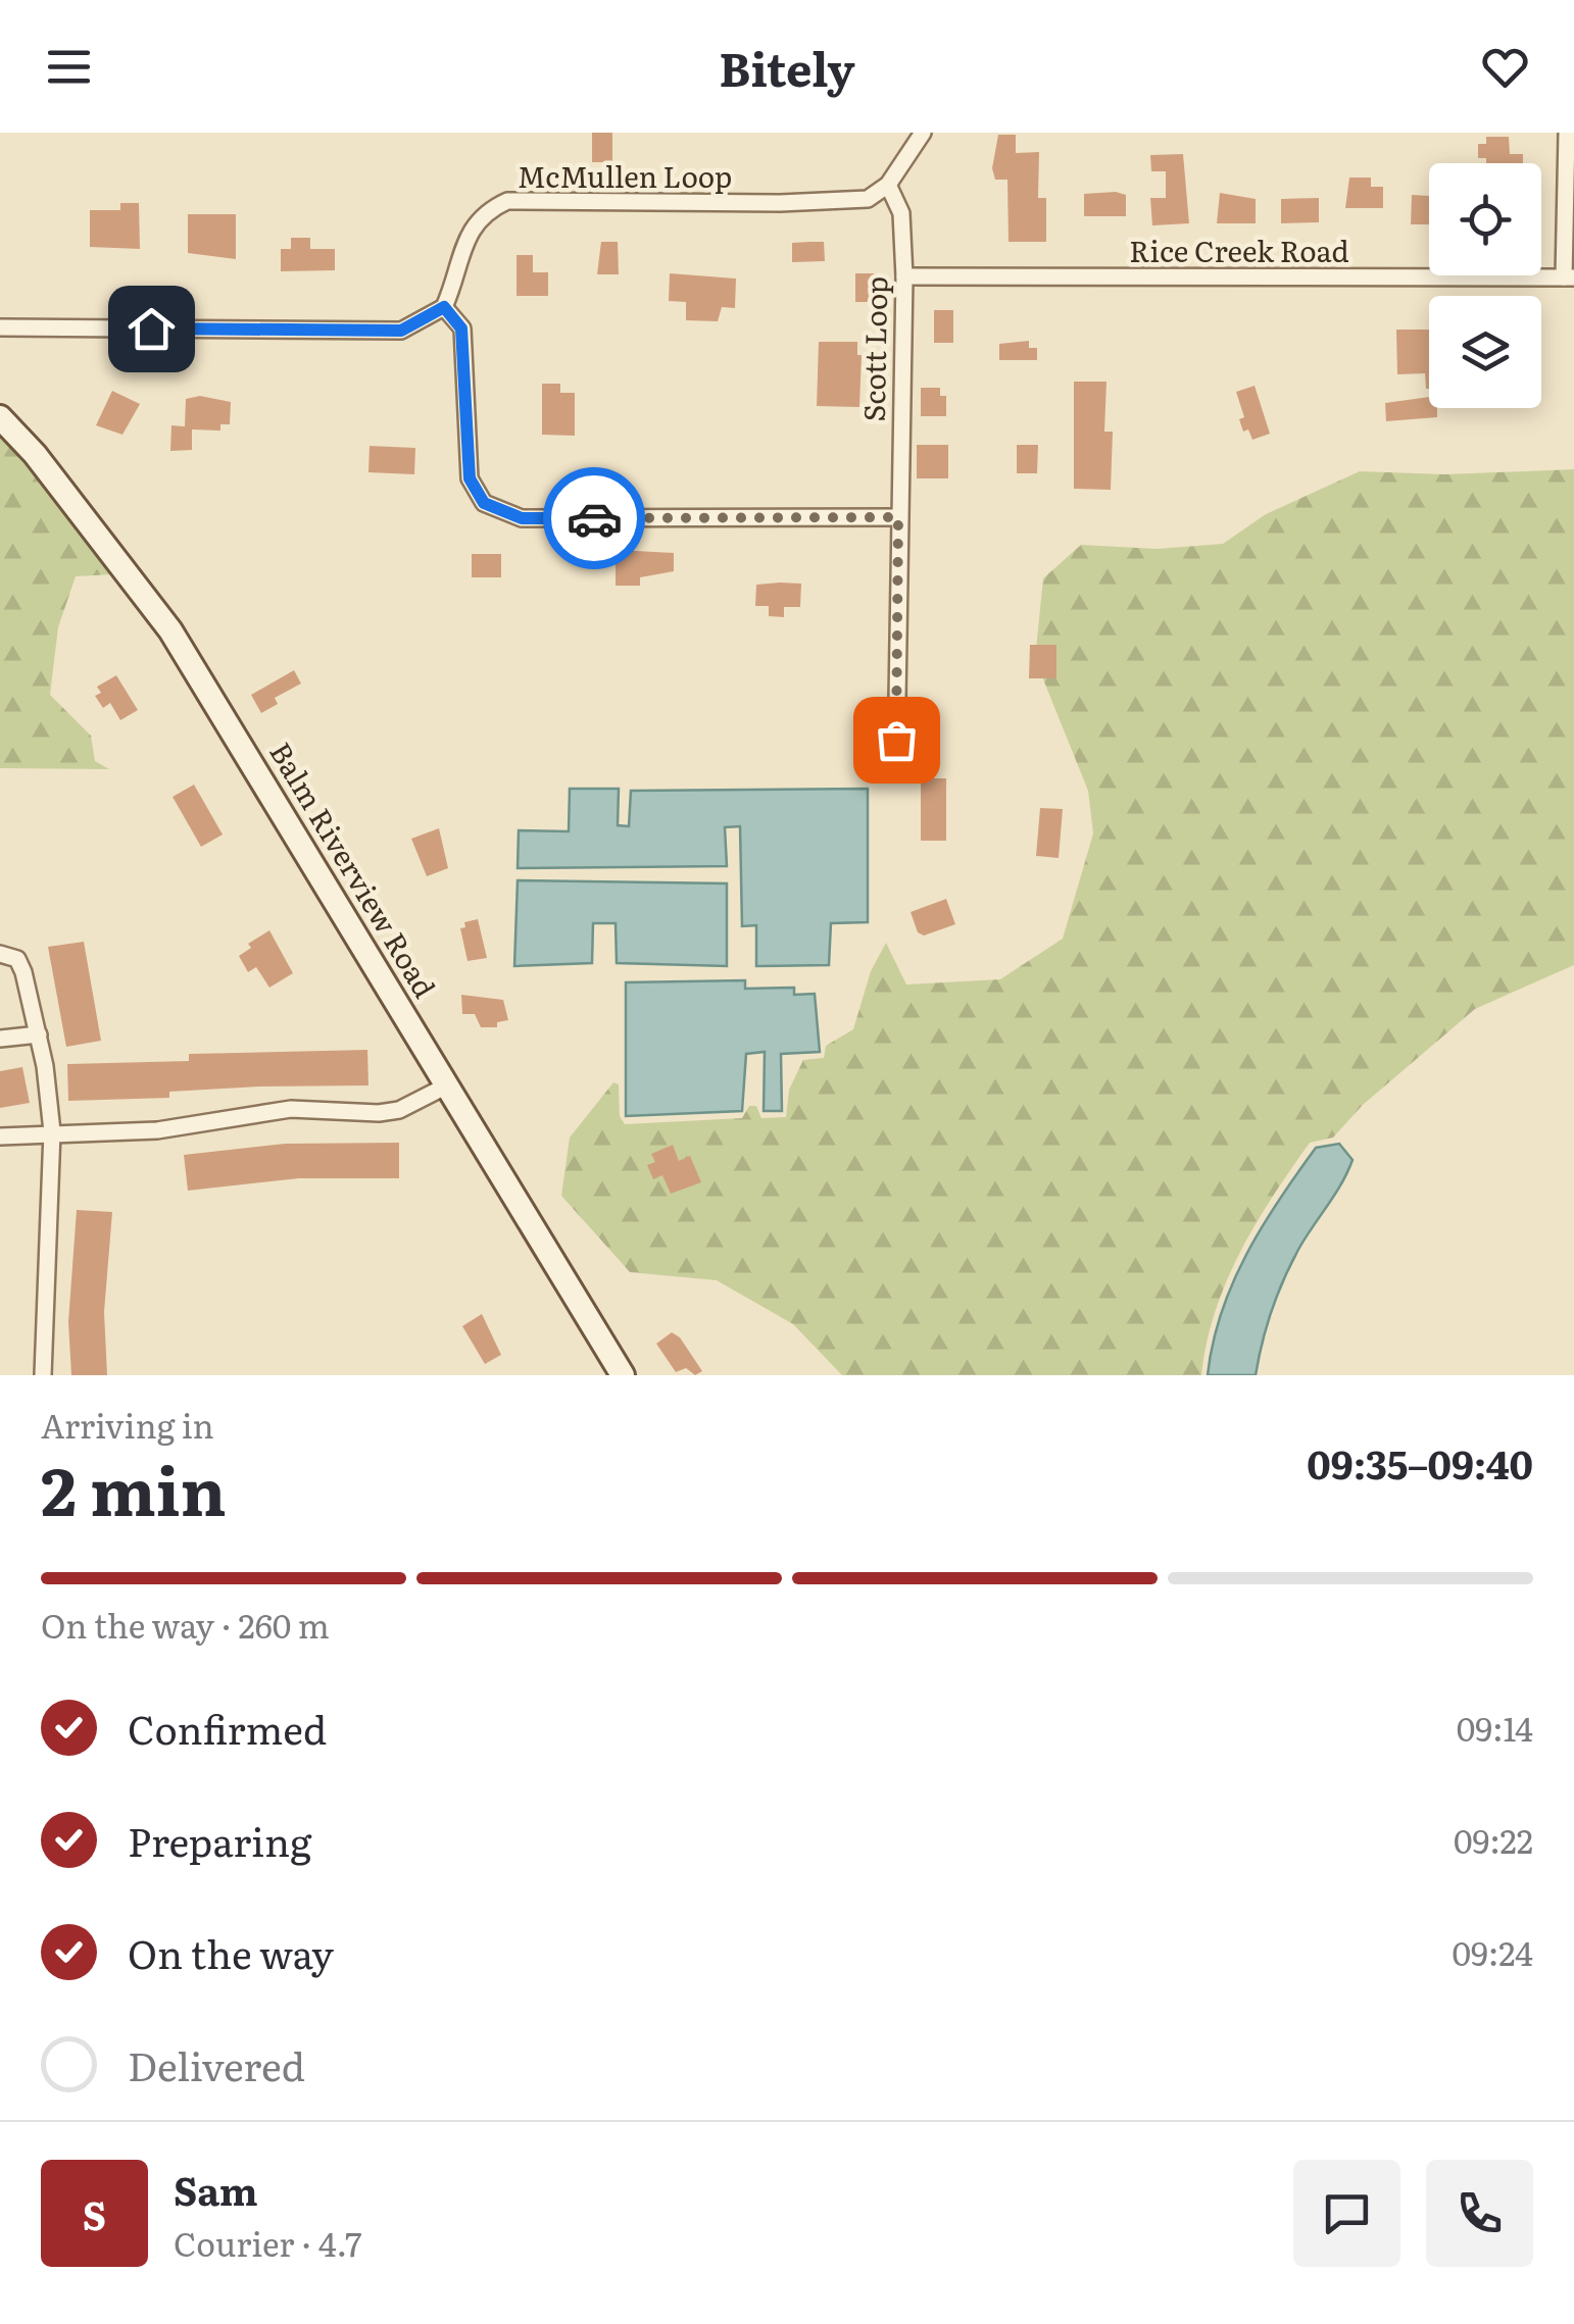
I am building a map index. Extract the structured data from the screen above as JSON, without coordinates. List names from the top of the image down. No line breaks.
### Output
{"streets":{"main road":["Balm Riverview Road"],"street":["McMullen Loop","Rice Creek Road","Scott Loop"]},"crossings":[["McMullen Loop","Scott Loop"],["Rice Creek Road","Scott Loop"]],"page":{"header":"Bitely","heading":["2 min","Arriving in","09:35–09:40"],"panel":["Sam","Courier · 4.7"],"bar":"On the way · 260 m","list":[["Confirmed","09:14"],["Preparing","09:22"],["On the way","09:24"],"Delivered"],"round":"S"}}
